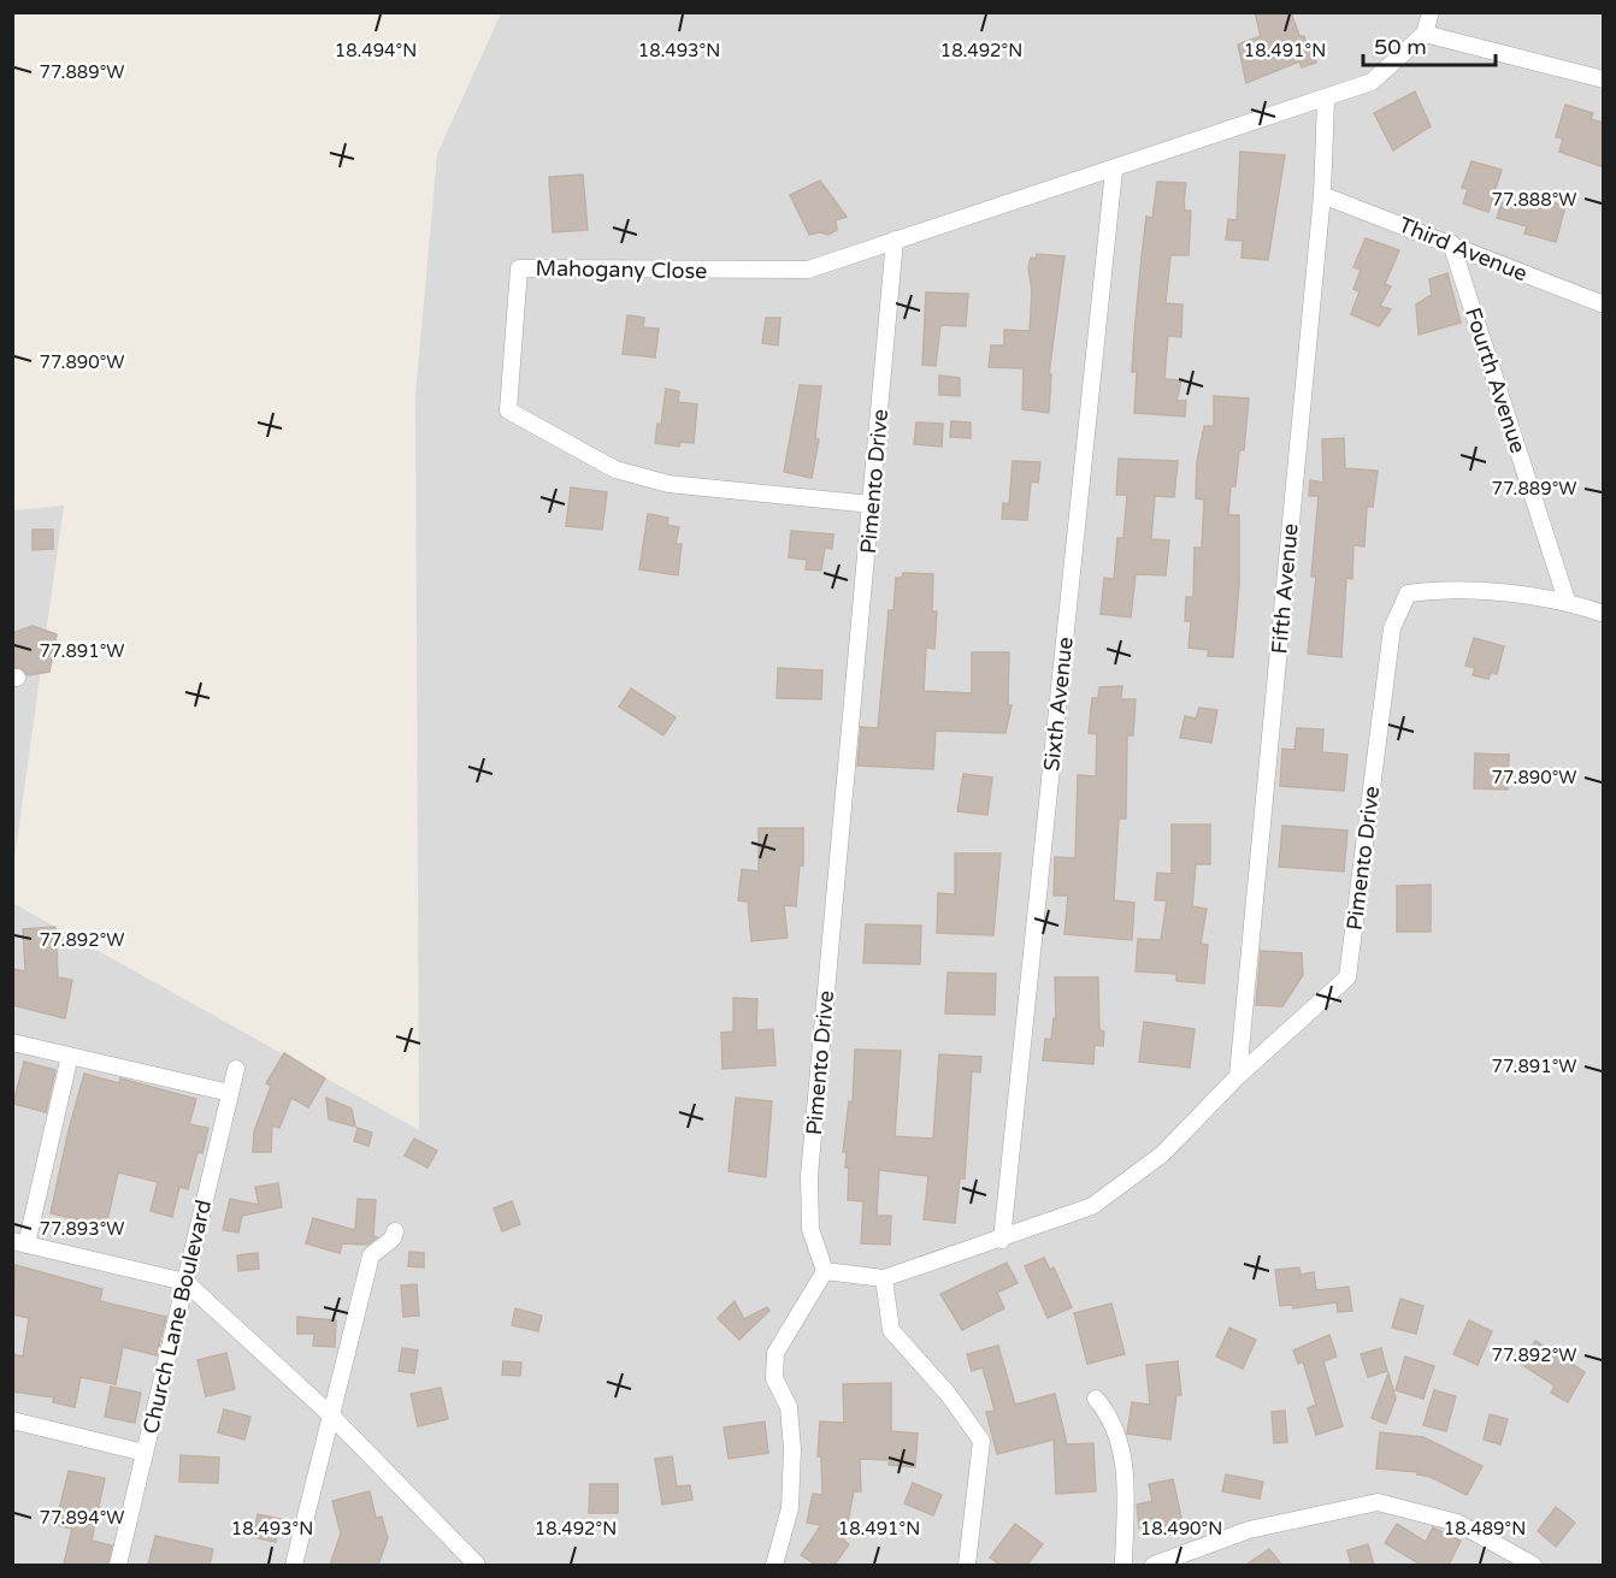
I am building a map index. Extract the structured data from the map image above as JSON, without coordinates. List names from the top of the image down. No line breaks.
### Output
{"streets":{"street":["Third Avenue","Mahogany Close","Fourth Avenue","Pimento Drive","Fifth Avenue","Sixth Avenue","Church Lane Boulevard"]},"crossings":[["Third Avenue","Fourth Avenue"],["Third Avenue","Fifth Avenue"],["Mahogany Close","Pimento Drive"],["Fourth Avenue","Pimento Drive"],["Pimento Drive","Fifth Avenue"],["Pimento Drive","Sixth Avenue"]],"scale_bar":"50 m","coordinates":["18.494°N","18.493°N","18.492°N","18.491°N","77.889°W","77.888°W","77.890°W","77.891°W","77.892°W","77.893°W","77.894°W","18.490°N","18.489°N"]}
